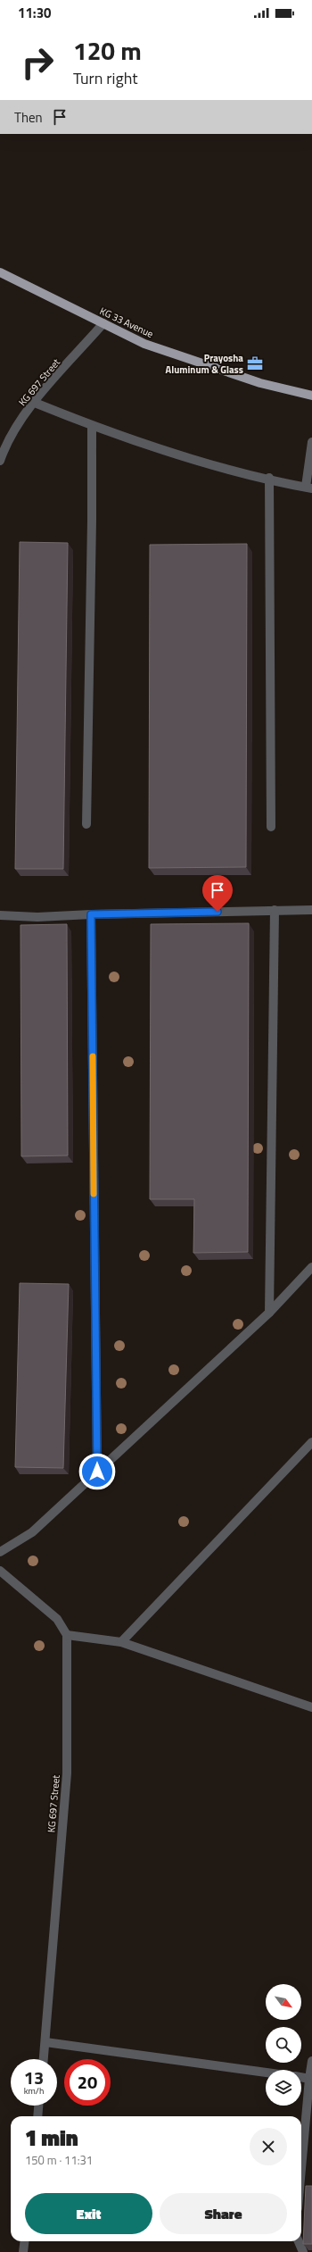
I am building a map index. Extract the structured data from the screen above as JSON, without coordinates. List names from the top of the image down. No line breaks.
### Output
{"streets":{"main road":["KG 33 Avenue"],"street":["KG 697 Street"]},"crossings":[["KG 33 Avenue","KG 697 Street"]],"places":{"office":["Prayosha Aluminum & Glass"]},"north":"bottom right","page":{"status":"11:30","turn":["120 m","Turn right"],"then":"Then","speed":"13 km/h","limit":"20","heading":["1 min","150 m · 11:31"],"buttons":["Exit","Share"]}}
